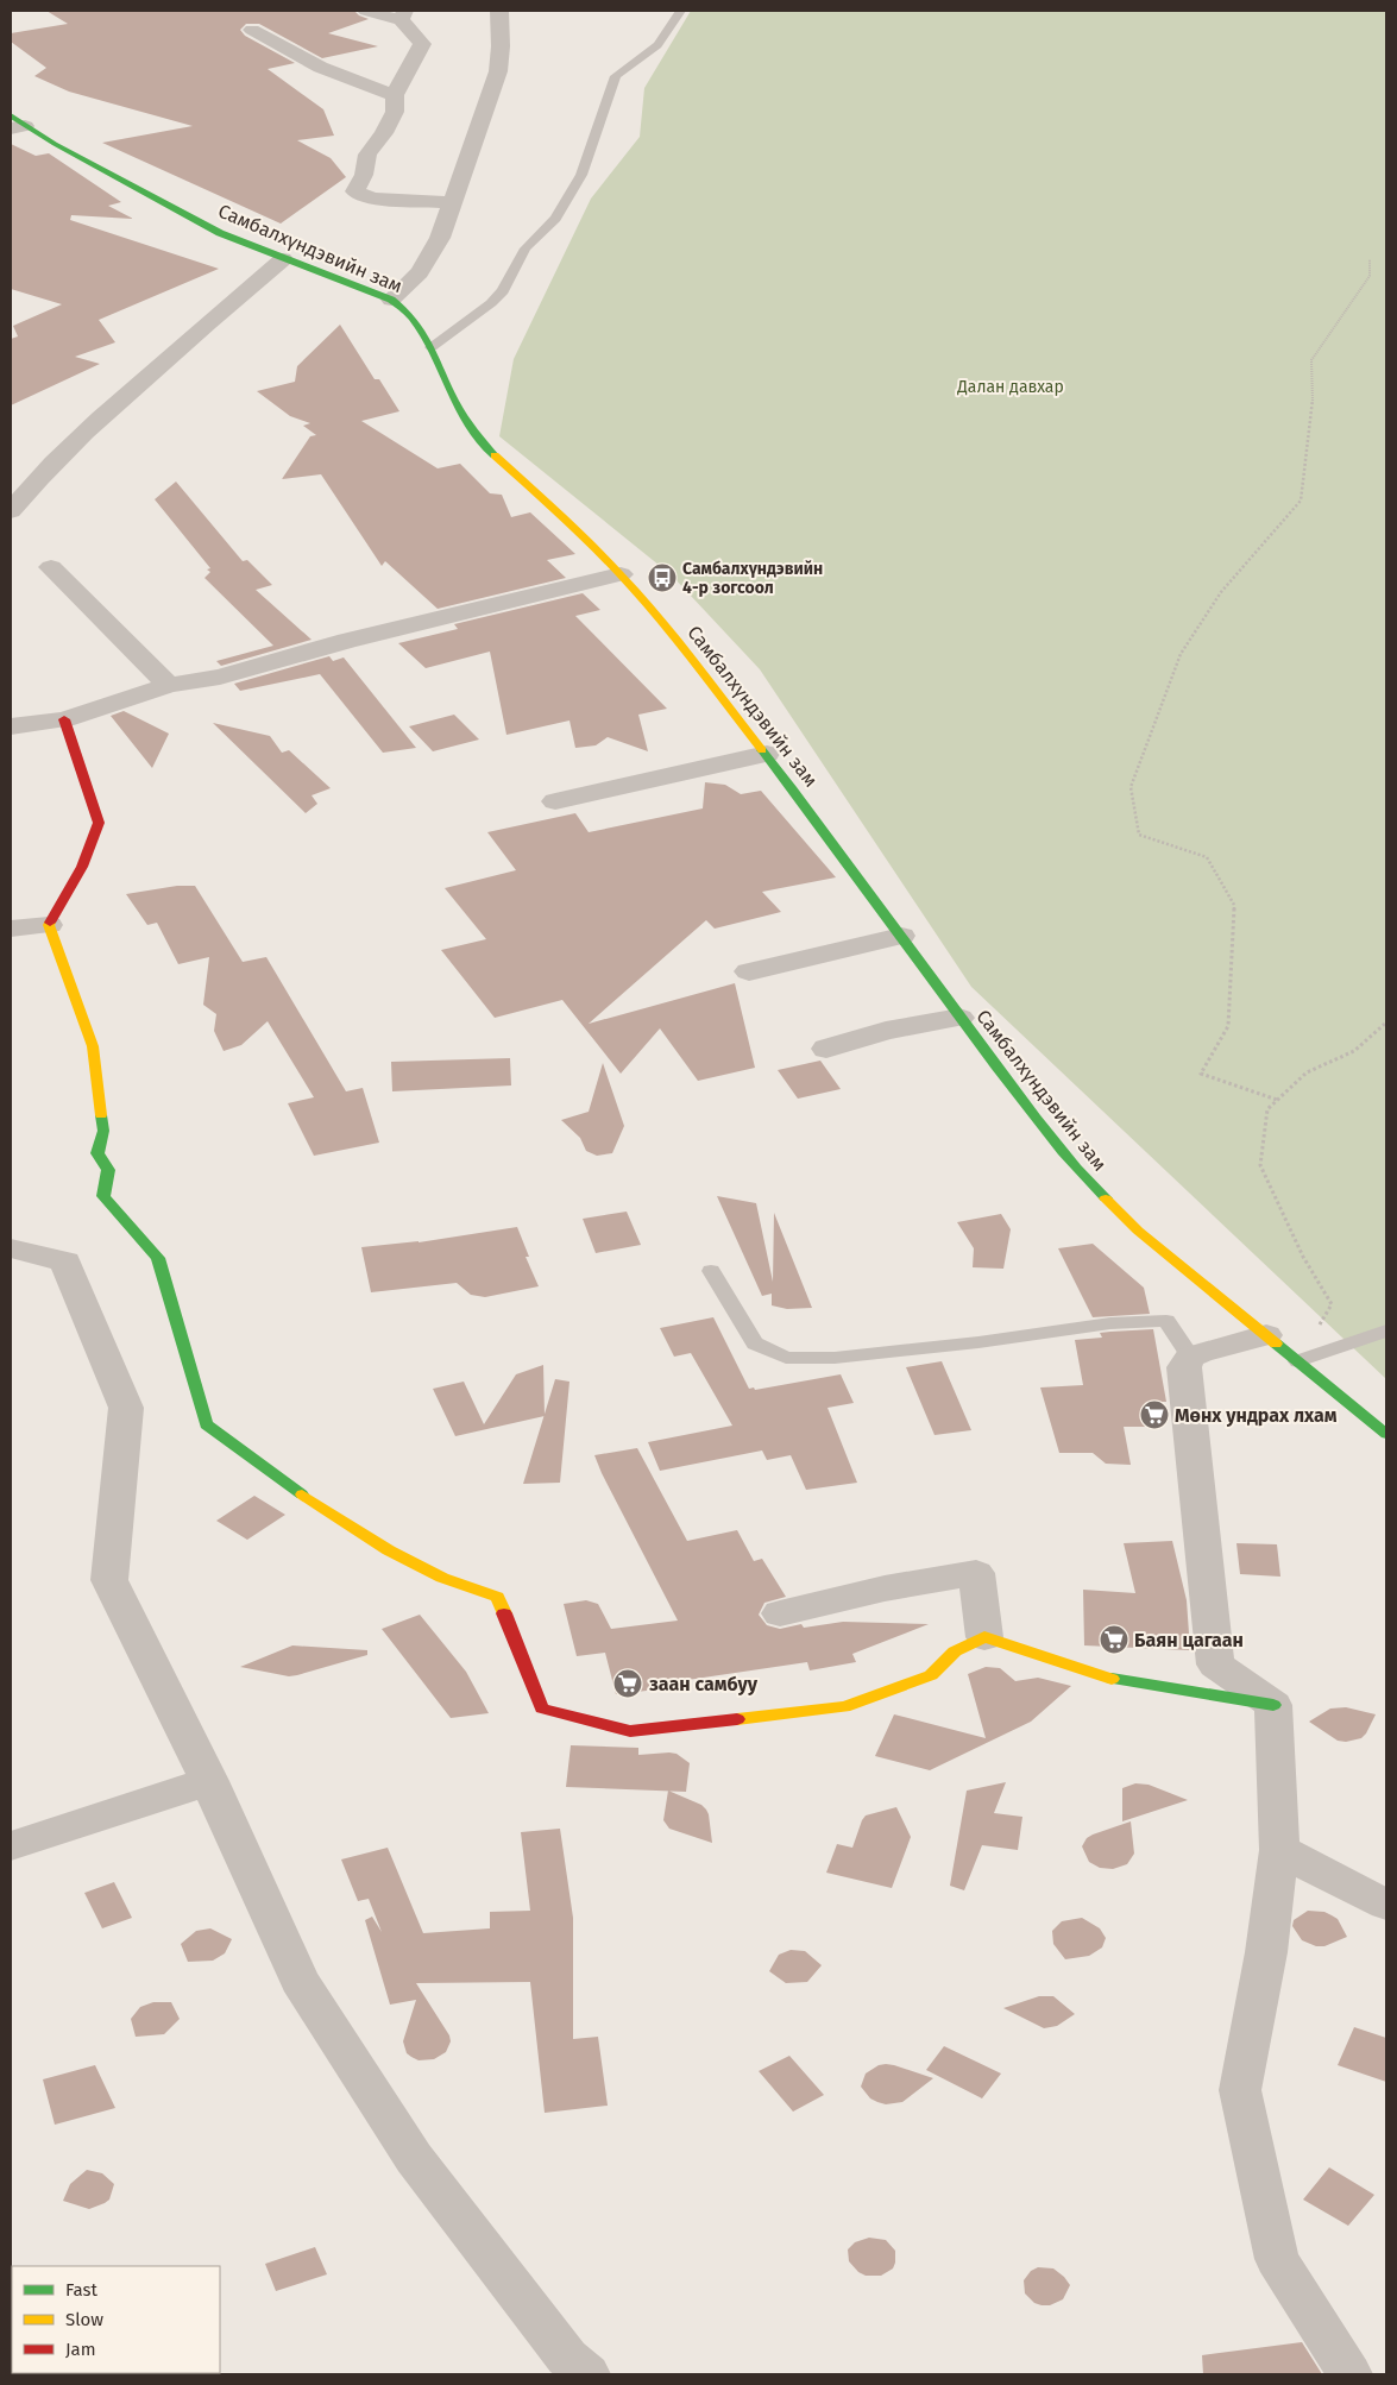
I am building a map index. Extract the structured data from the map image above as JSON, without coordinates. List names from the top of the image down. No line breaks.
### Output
{"streets":{"street":["Самбалхүндэвийн зам"]},"parks":["Далан давхар"],"places":{"bus stop":["Самбалхүндэвийн 4-р зогсоол"],"supermarket":["Мөнх ундрах лхам","Баян цагаан","заан самбуу"]},"legend":["Fast","Slow","Jam"]}
